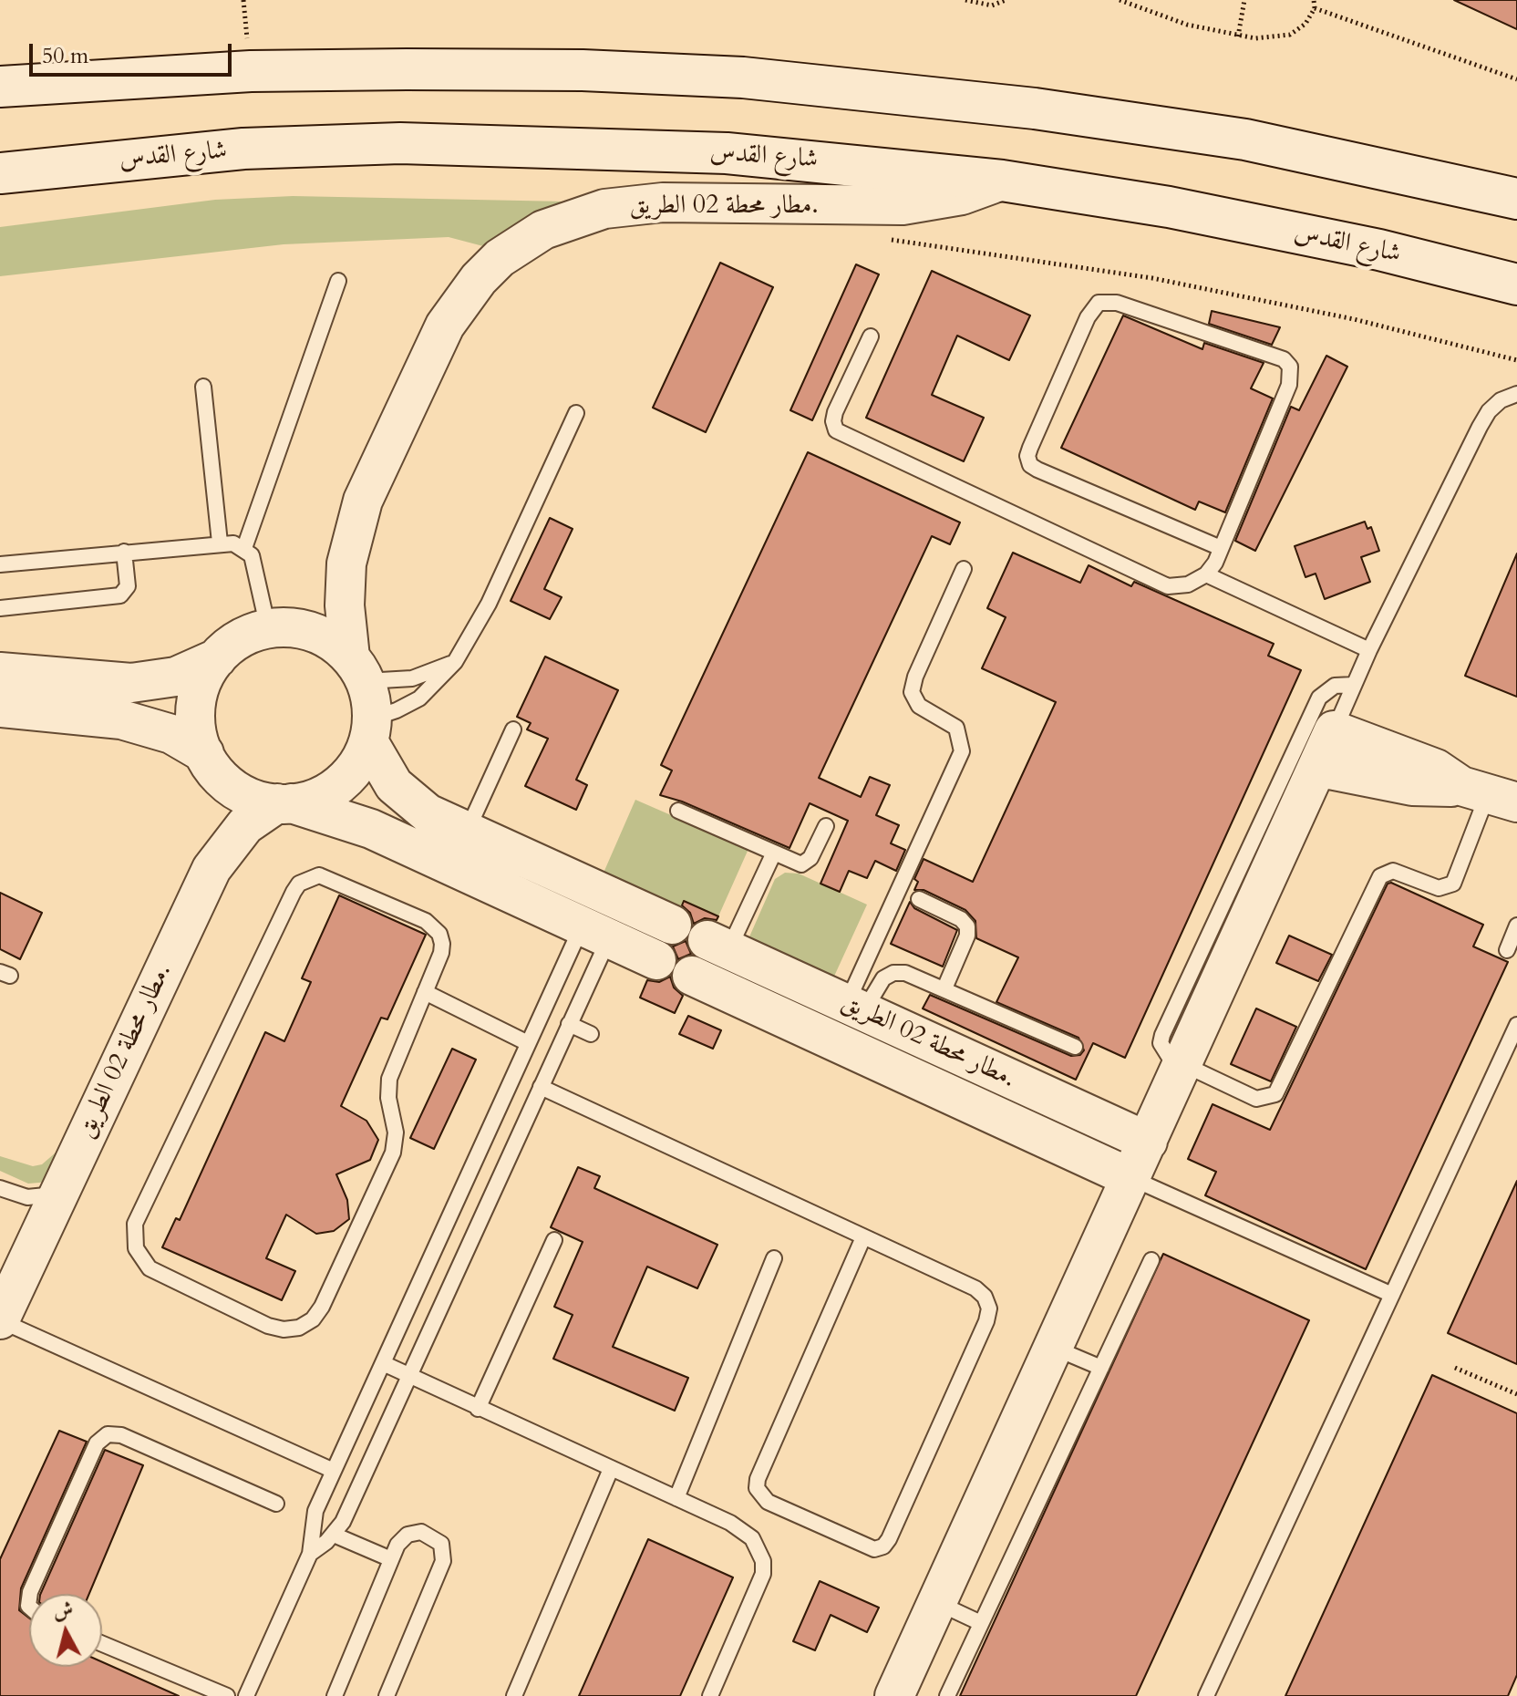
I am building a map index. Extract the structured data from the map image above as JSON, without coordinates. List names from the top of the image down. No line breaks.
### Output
{"streets":{"main road":["شارع القدس"],"street":["مطار محطة 02 الطريق."]},"crossings":[["شارع القدس","مطار محطة 02 الطريق."]],"scale_bar":"50 m","north":"top"}
